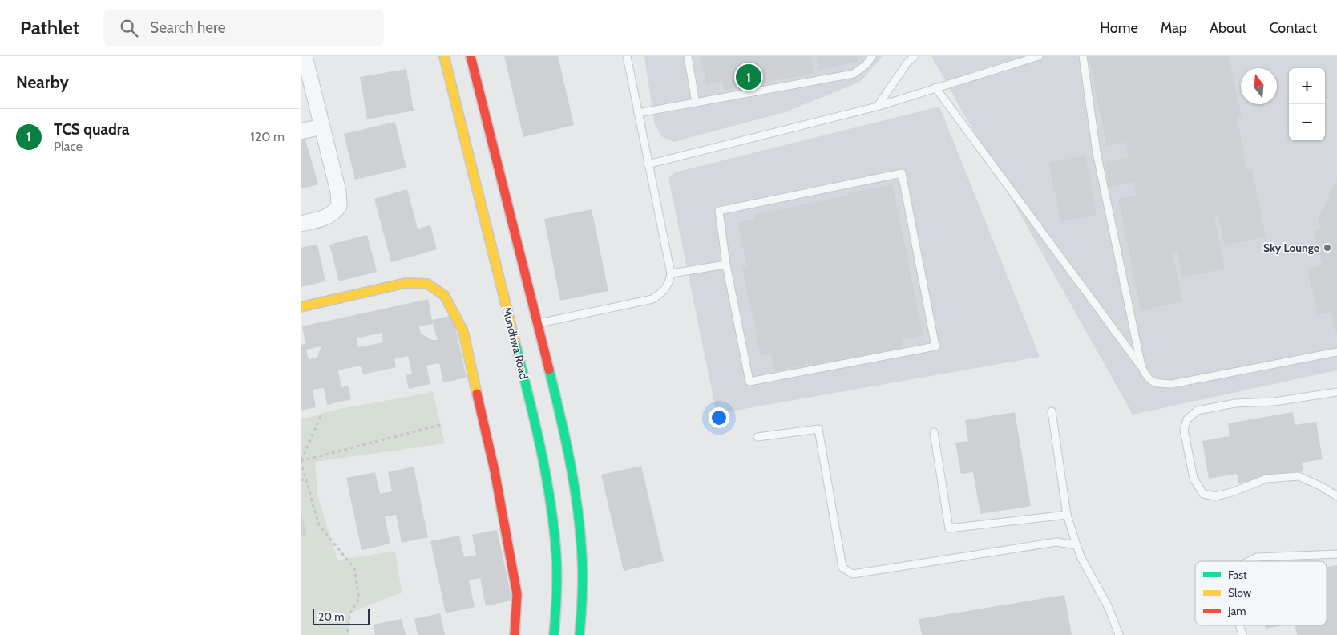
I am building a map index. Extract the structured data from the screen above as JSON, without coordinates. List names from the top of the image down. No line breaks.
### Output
{"streets":{"main road":["Mundhwa Road"]},"places":["Sky Lounge"],"legend":["Fast","Slow","Jam"],"scale_bar":"20 m","north":"top","page":{"header":"Pathlet","search":"Search here","nav":["Home","Map","About","Contact"],"heading":"Nearby","pins":"1","map_buttons":["+","−"],"list":[{"mark":"1","name":"TCS quadra","note":"Place","value":"120 m"}],"scale":"20 m"}}
